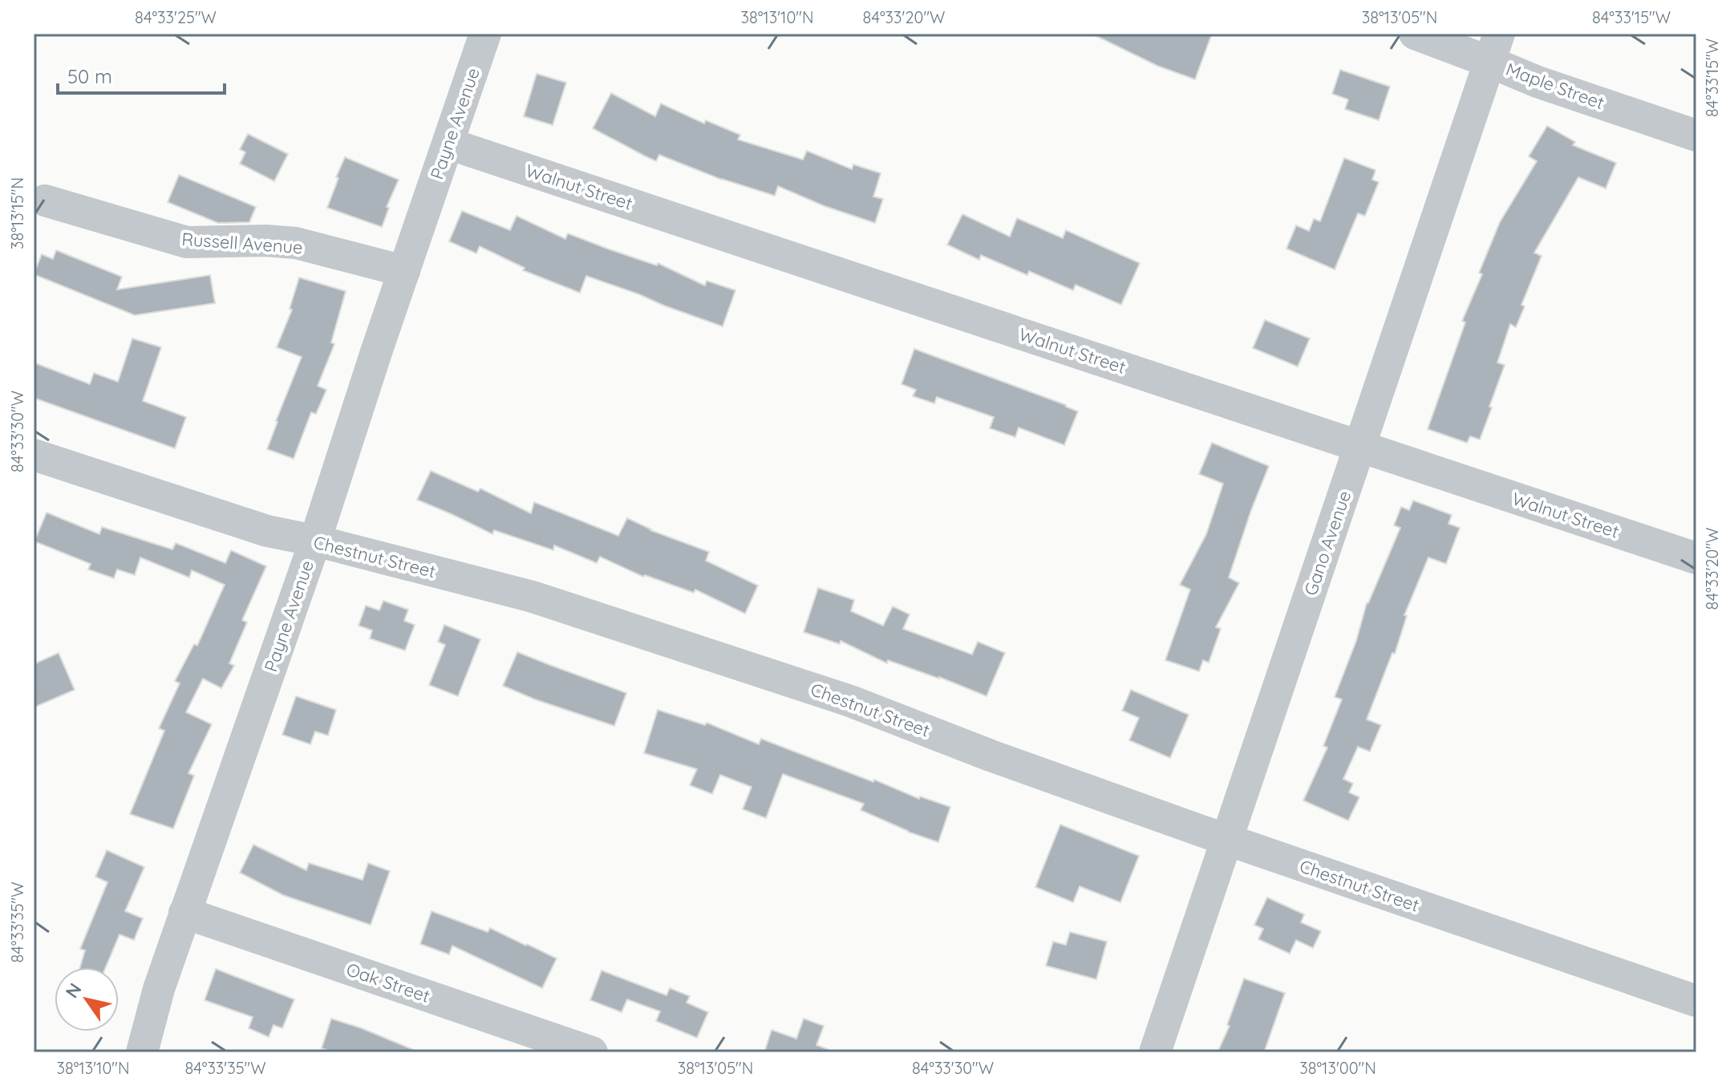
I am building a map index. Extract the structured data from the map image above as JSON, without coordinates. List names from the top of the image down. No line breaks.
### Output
{"streets":{"street":["Maple Street","Payne Avenue","Walnut Street","Russell Avenue","Gano Avenue","Chestnut Street","Oak Street"]},"crossings":[["Maple Street","Gano Avenue"],["Payne Avenue","Walnut Street"],["Payne Avenue","Russell Avenue"],["Payne Avenue","Chestnut Street"],["Payne Avenue","Oak Street"],["Walnut Street","Gano Avenue"],["Gano Avenue","Chestnut Street"]],"scale_bar":"50 m","north":"top left","coordinates":["84°33'25\"W","38°13'10\"N","84°33'20\"W","38°13'05\"N","84°33'15\"W","38°13'15\"N","84°33'30\"W","84°33'35\"W","38°13'00\"N"]}
